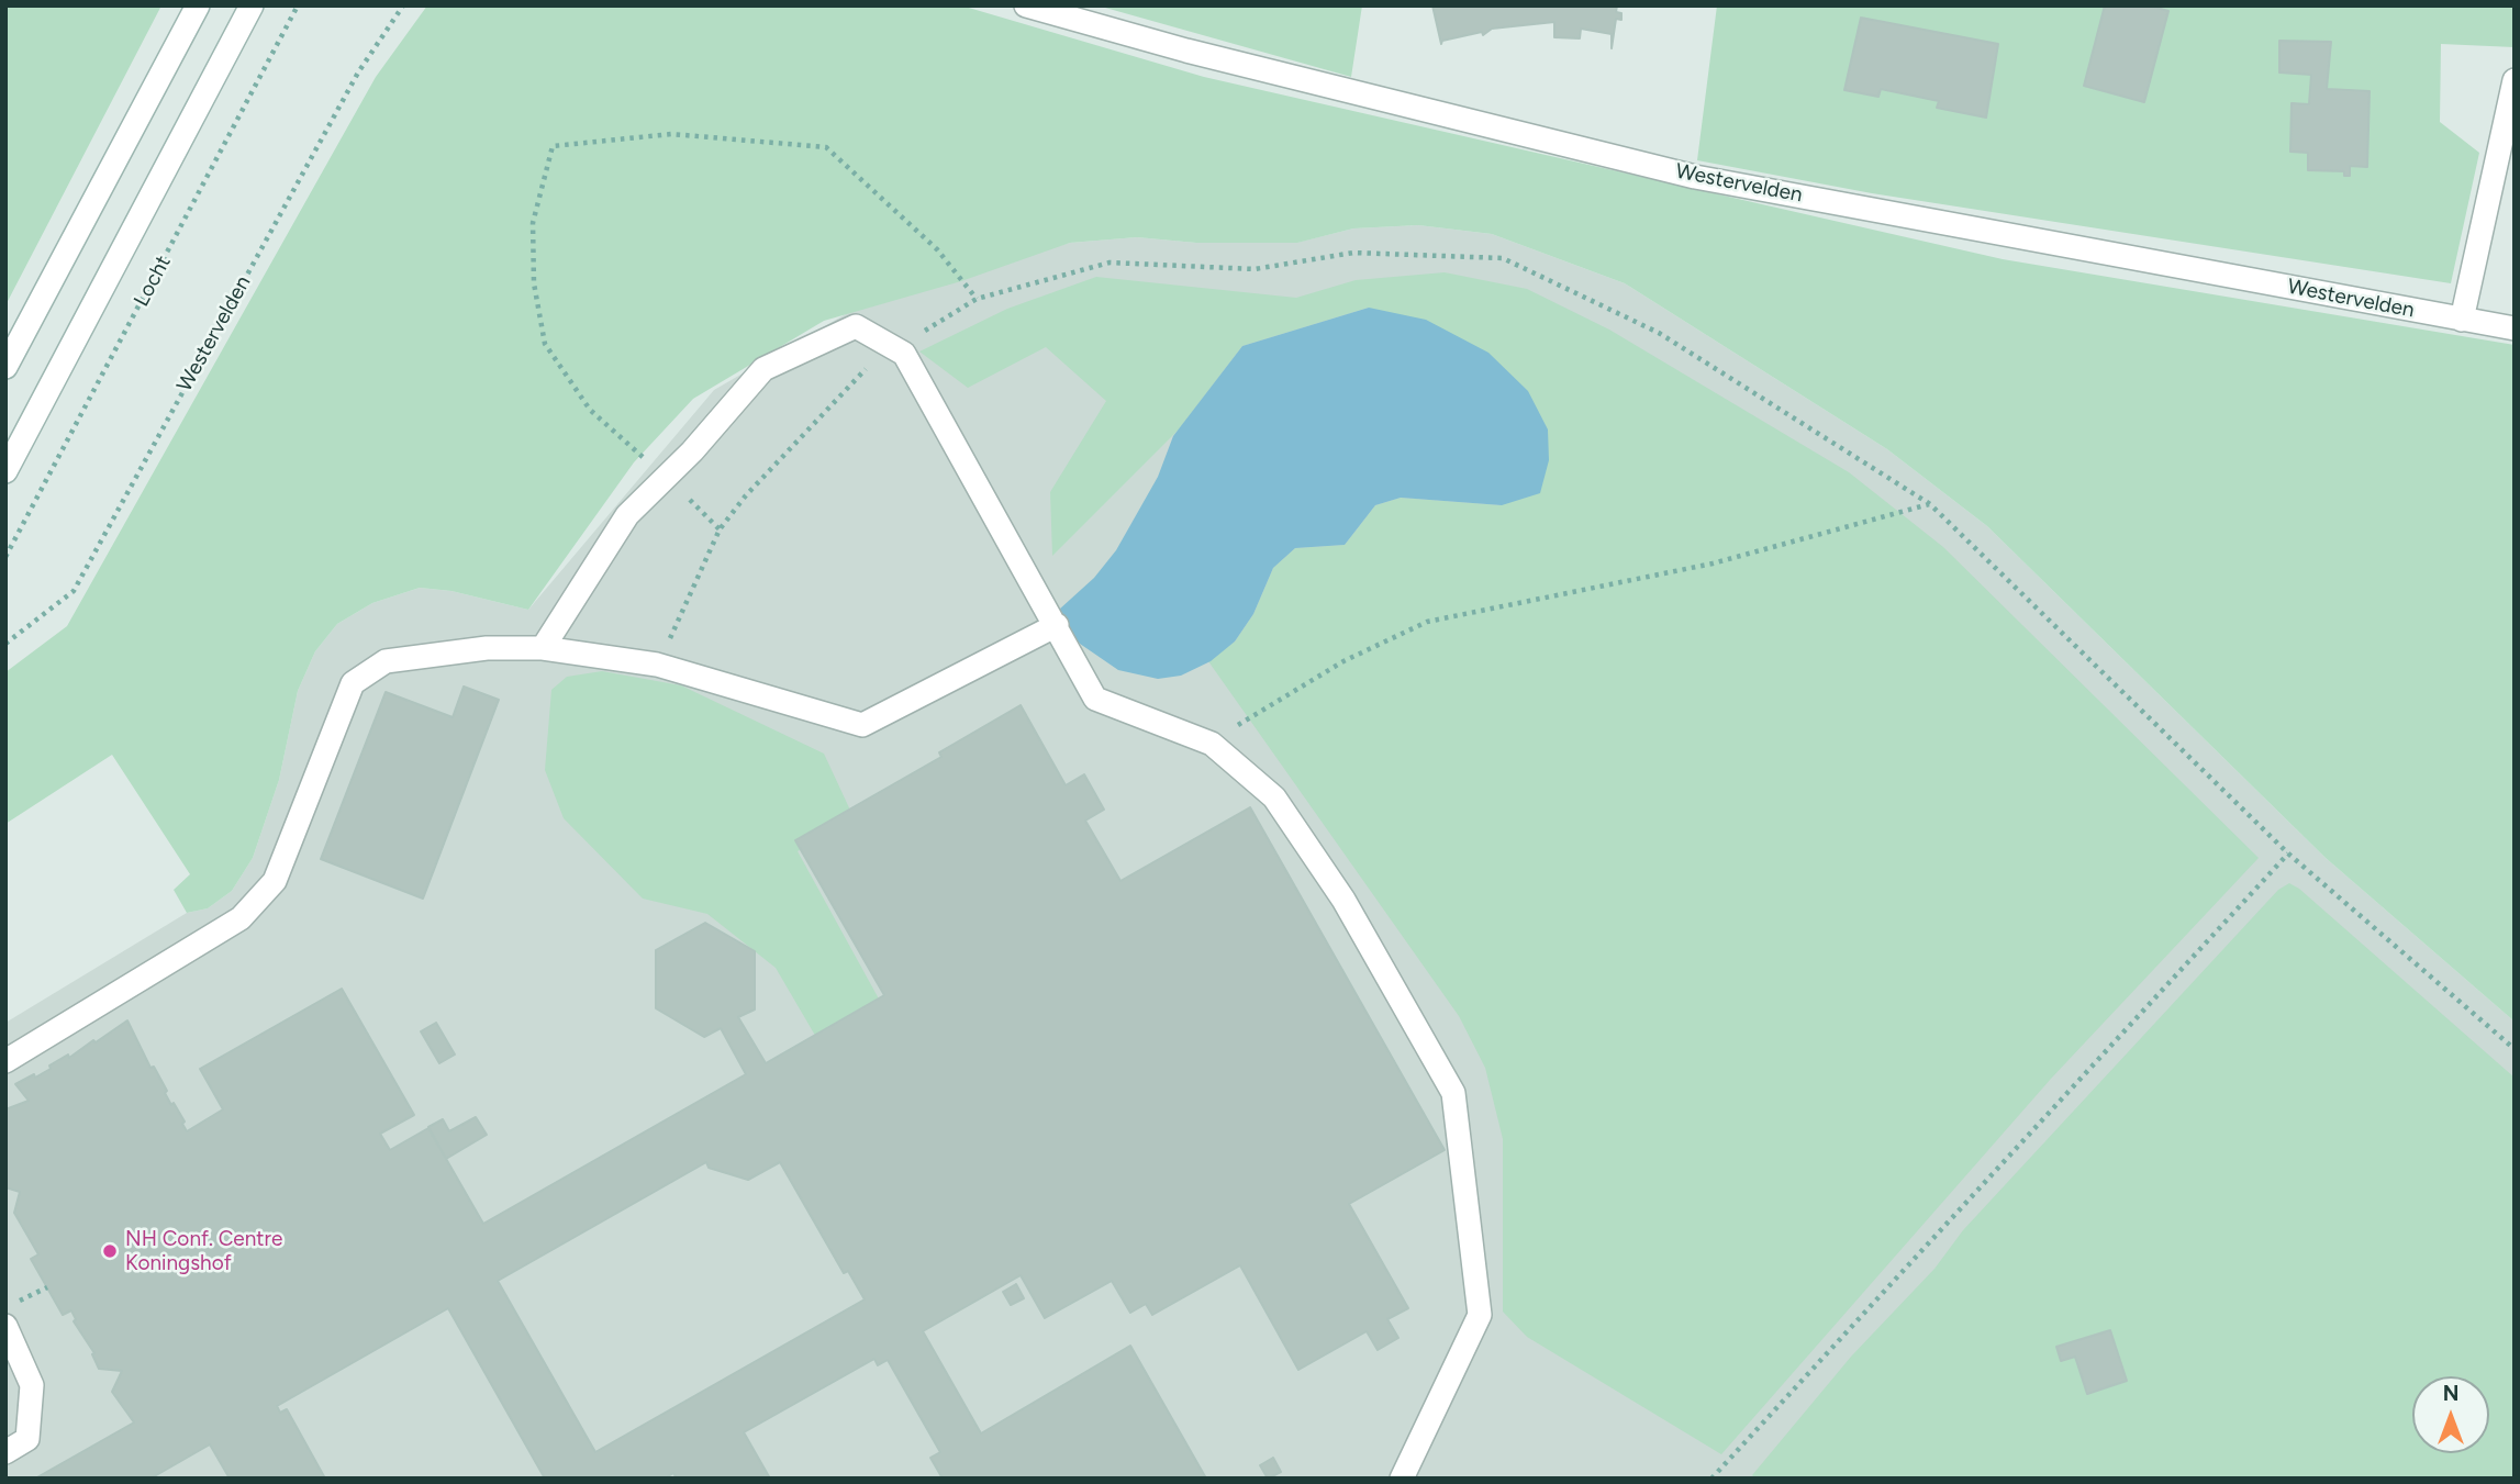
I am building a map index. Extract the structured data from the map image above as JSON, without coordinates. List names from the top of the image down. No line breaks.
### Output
{"streets":{"street":["Westervelden","Locht"]},"places":["NH Conf. Centre Koningshof"],"north":"top"}
